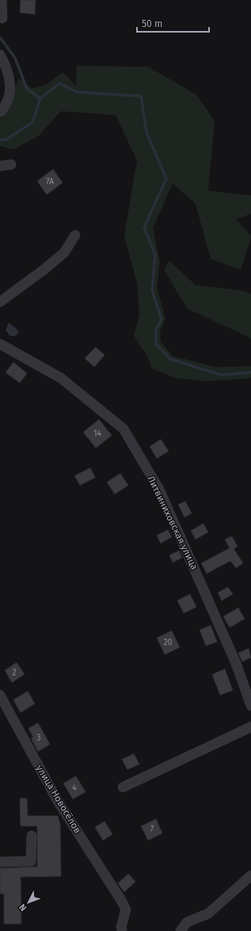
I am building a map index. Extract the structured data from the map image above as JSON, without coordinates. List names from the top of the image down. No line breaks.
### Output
{"streets":{"street":["Литвиниховская улица","улица Новосёлов"]},"house_numbers":["7А","14","20","2","3","4","7"],"scale_bar":"50 m","north":"bottom left"}
